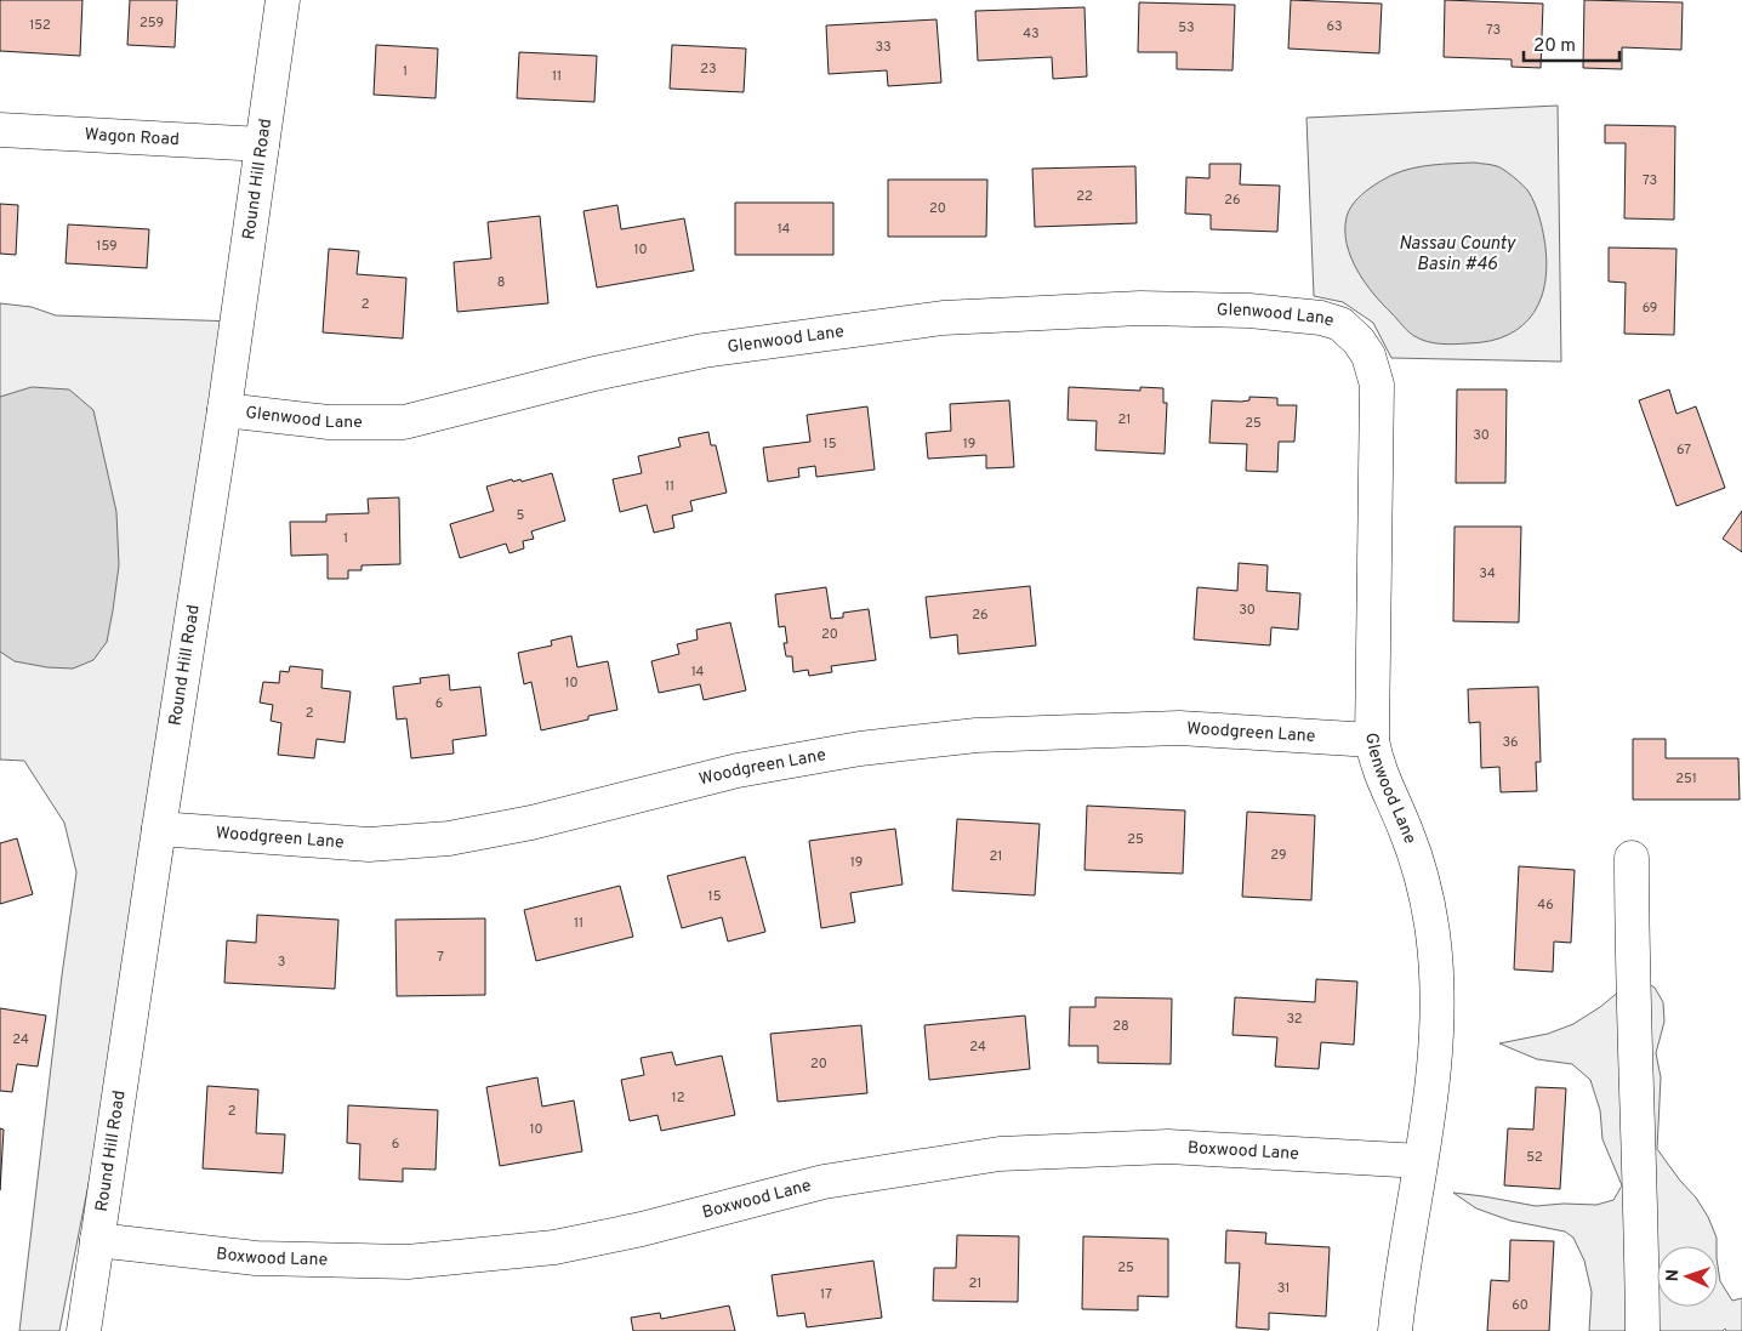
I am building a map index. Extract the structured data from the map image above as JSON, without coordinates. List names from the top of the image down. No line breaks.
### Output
{"streets":{"street":["Wagon Road","Round Hill Road","Glenwood Lane","Woodgreen Lane","Boxwood Lane"]},"crossings":[["Wagon Road","Round Hill Road"],["Round Hill Road","Glenwood Lane"],["Round Hill Road","Woodgreen Lane"],["Round Hill Road","Boxwood Lane"],["Glenwood Lane","Woodgreen Lane"],["Glenwood Lane","Boxwood Lane"]],"water":["Nassau County Basin #46"],"house_numbers":["259","152","63","53","73","43","33","23","1","11","73","22","26","20","14","159","10","8","2","69","21","25","30","15","19","67","11","5","1","34","30","26","20","14","10","6","2","36","251","25","29","21","19","15","46","11","7","3","32","28","24","24","20","12","2","10","6","52","25","21","31","17","60"],"scale_bar":"20 m","north":"left"}
